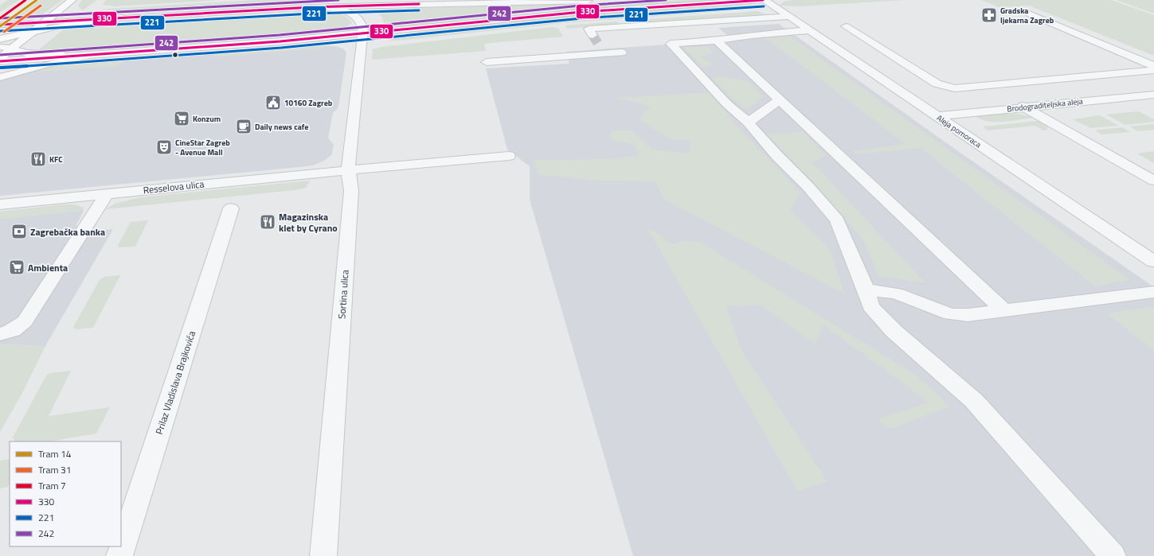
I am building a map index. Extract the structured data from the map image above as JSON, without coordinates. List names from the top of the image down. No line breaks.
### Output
{"streets":{"street":["Brodograditeljska aleja","Aleja pomoraca","Resselova ulica","Sortina ulica","Prilaz Vladislava Brajkovića"]},"crossings":[["Brodograditeljska aleja","Aleja pomoraca"],["Resselova ulica","Sortina ulica"]],"places":{"pharmacy":["Gradska ljekarna Zagreb"],"public building":["10160 Zagreb"],"supermarket":["Konzum","Ambienta"],"cafe":["Daily news cafe"],"theatre":["CineStar Zagreb - Avenue Mall"],"restaurant":["KFC","Magazinska klet by Cyrano"],"bank":["Zagrebačka banka"]},"lines":["tram line 14","tram line 7","transit line 330","transit line 242","tram line 31","transit line 221"],"legend":["Tram 14","Tram 31","Tram 7","330","221","242"]}
